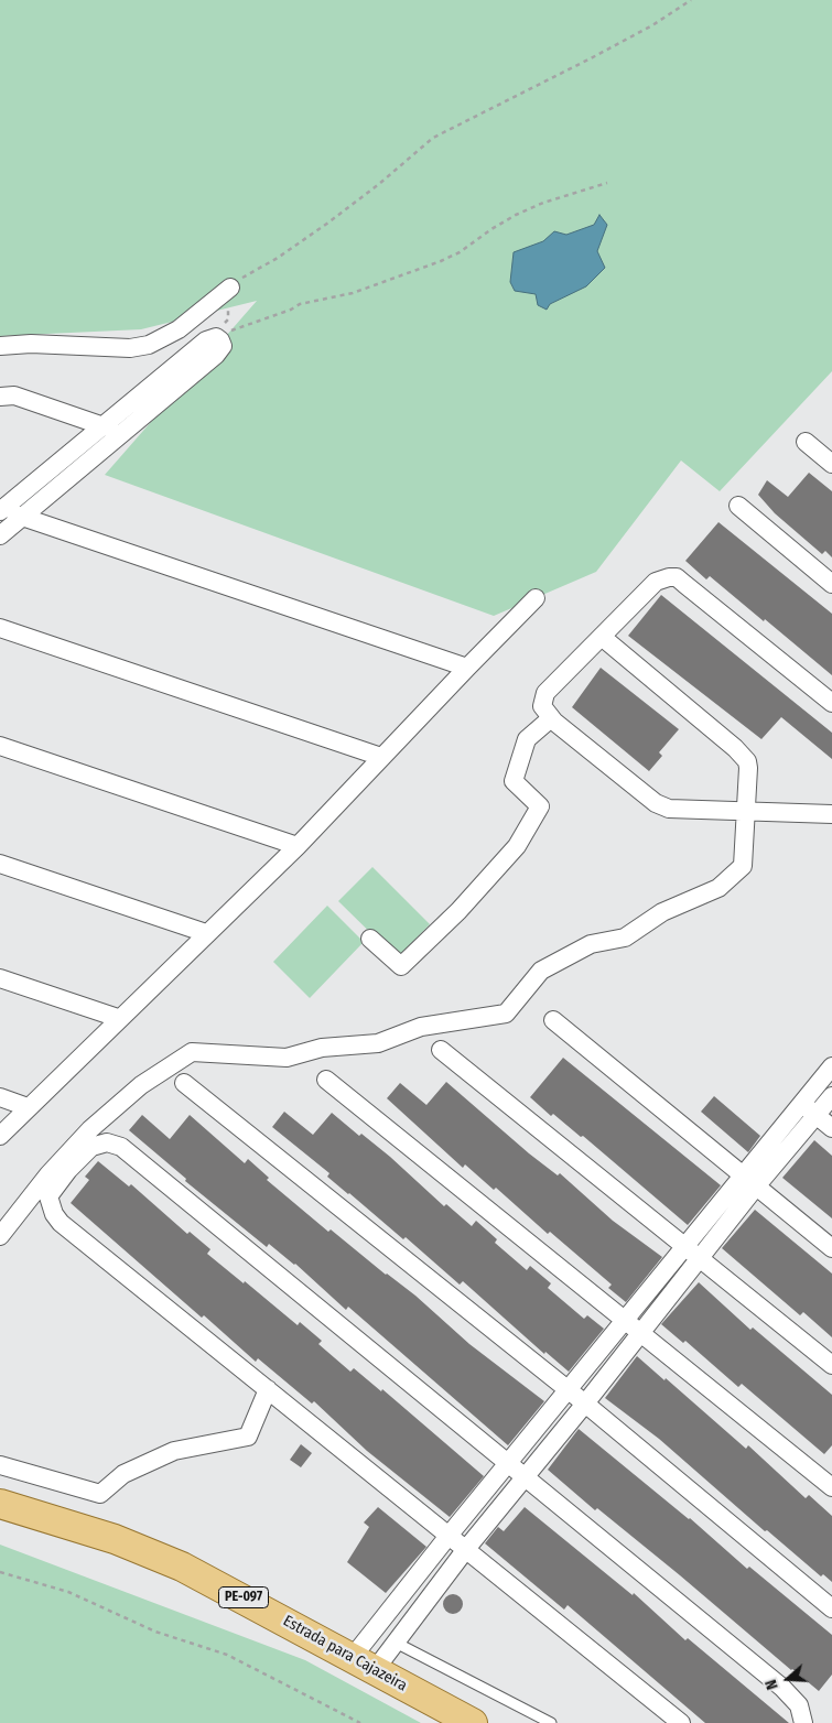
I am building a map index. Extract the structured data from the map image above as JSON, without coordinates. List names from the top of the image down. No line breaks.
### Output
{"streets":{"main road":["PE-097","Estrada para Cajazeira"]},"north":"left"}
